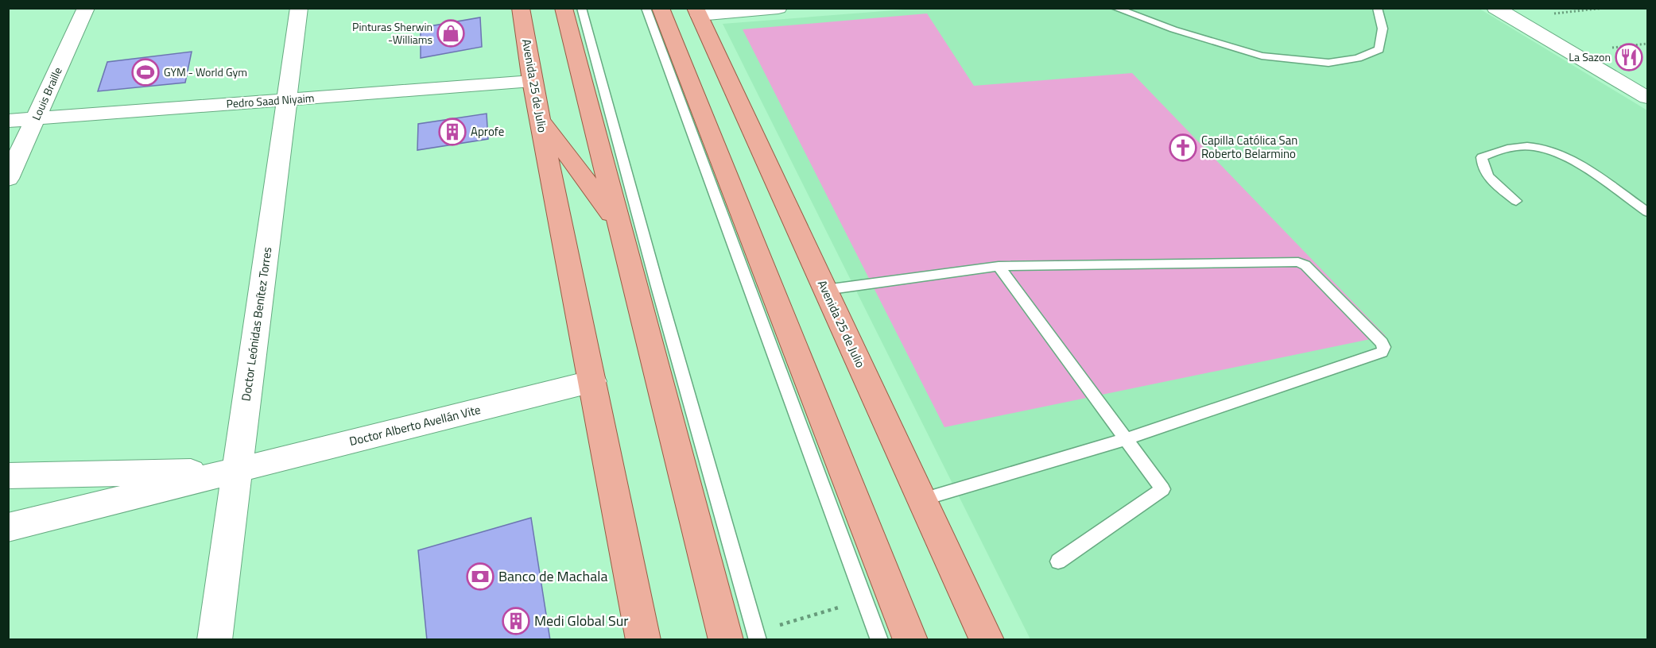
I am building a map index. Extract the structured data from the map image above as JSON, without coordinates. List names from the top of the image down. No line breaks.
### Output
{"streets":{"main road":["Avenida 25 de Julio"],"street":["Louis Braille","Pedro Saad Niyaim","Doctor Leónidas Benítez Torres","Doctor Alberto Avellán Vite"]},"crossings":[["Avenida 25 de Julio","Pedro Saad Niyaim"],["Avenida 25 de Julio","Doctor Alberto Avellán Vite"],["Louis Braille","Pedro Saad Niyaim"],["Pedro Saad Niyaim","Doctor Leónidas Benítez Torres"],["Doctor Leónidas Benítez Torres","Doctor Alberto Avellán Vite"]],"places":{"shop":["Pinturas Sherwin -Williams"],"restaurant":["La Sazon"],"sports":["GYM - World Gym"],"building":["Aprofe","Medi Global Sur"],"church":["Capilla Católica San Roberto Belarmino"],"bank":["Banco de Machala"]}}
